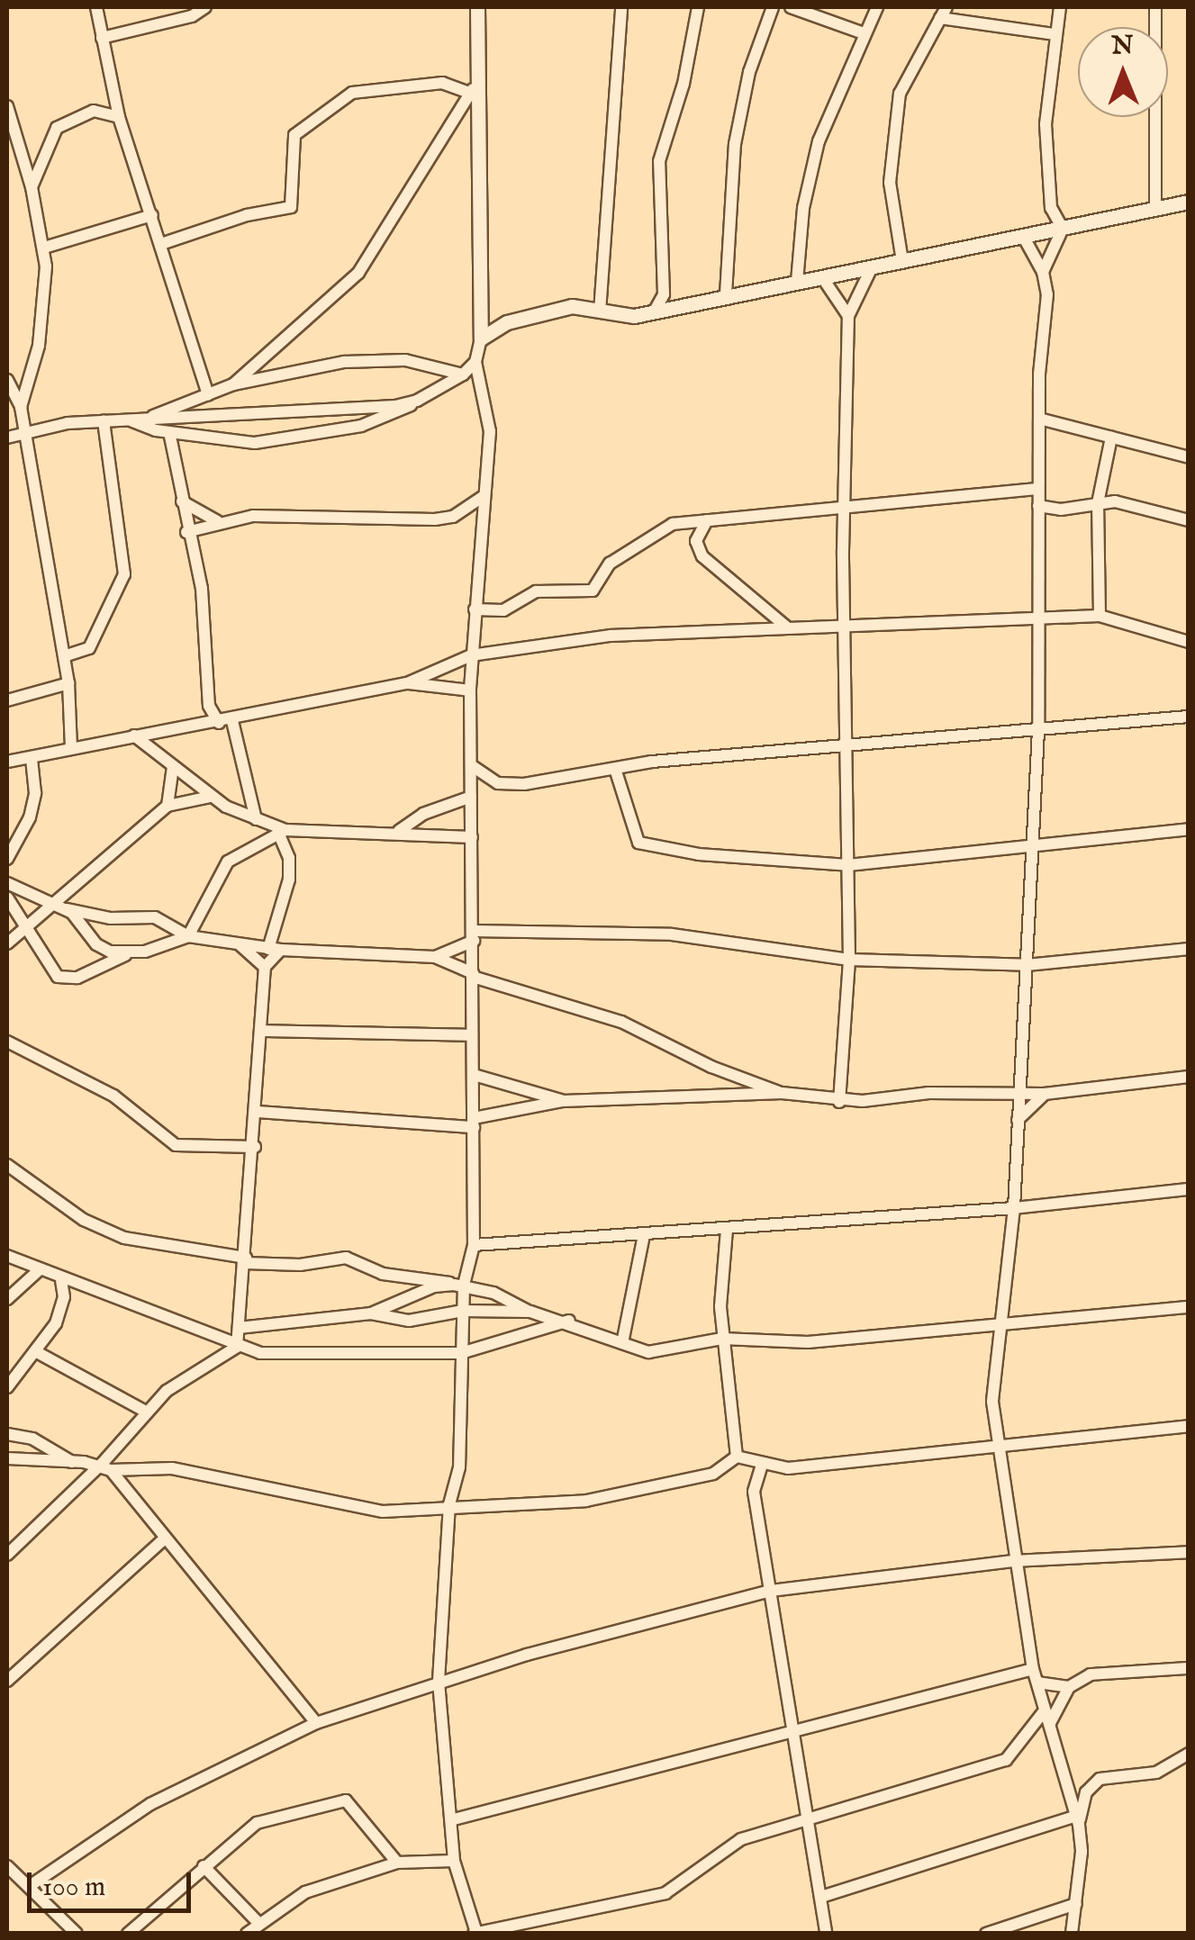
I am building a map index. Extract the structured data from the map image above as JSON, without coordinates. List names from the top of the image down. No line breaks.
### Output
{"scale_bar":"100 m","north":"top"}
